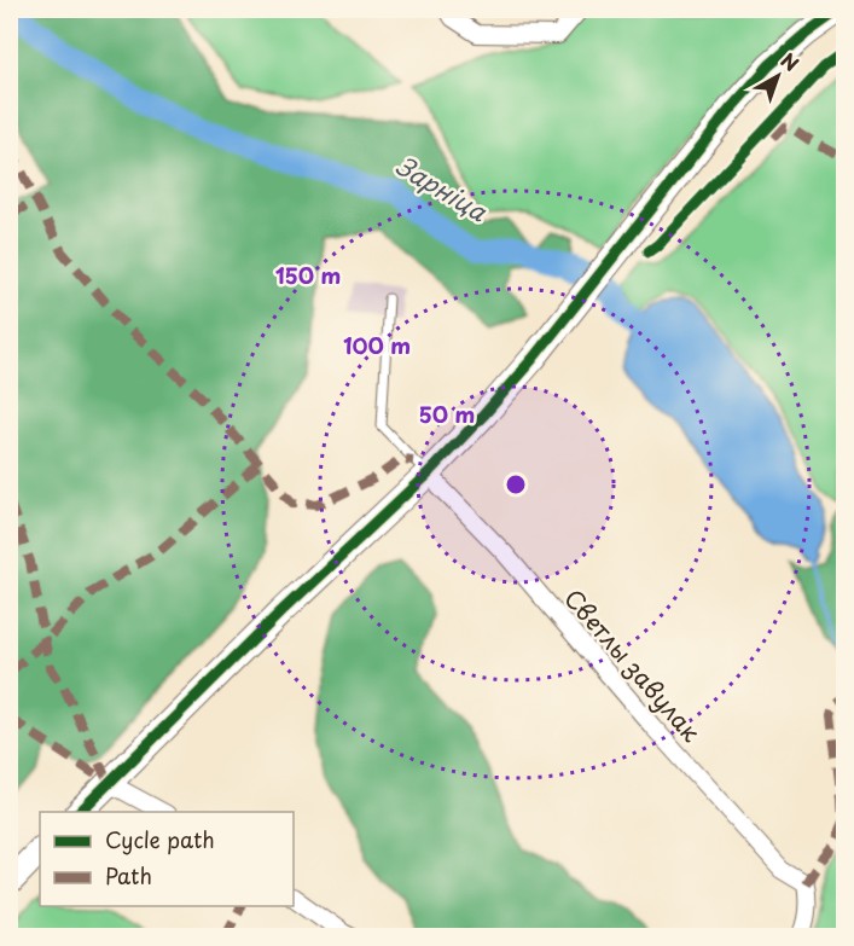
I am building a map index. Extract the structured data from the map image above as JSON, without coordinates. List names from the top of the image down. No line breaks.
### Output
{"streets":{"street":["Светлы завулак"]},"water":["Зарніца"],"legend":["Cycle path","Path"],"north":"top right","rings":["150 m","100 m","50 m"]}
